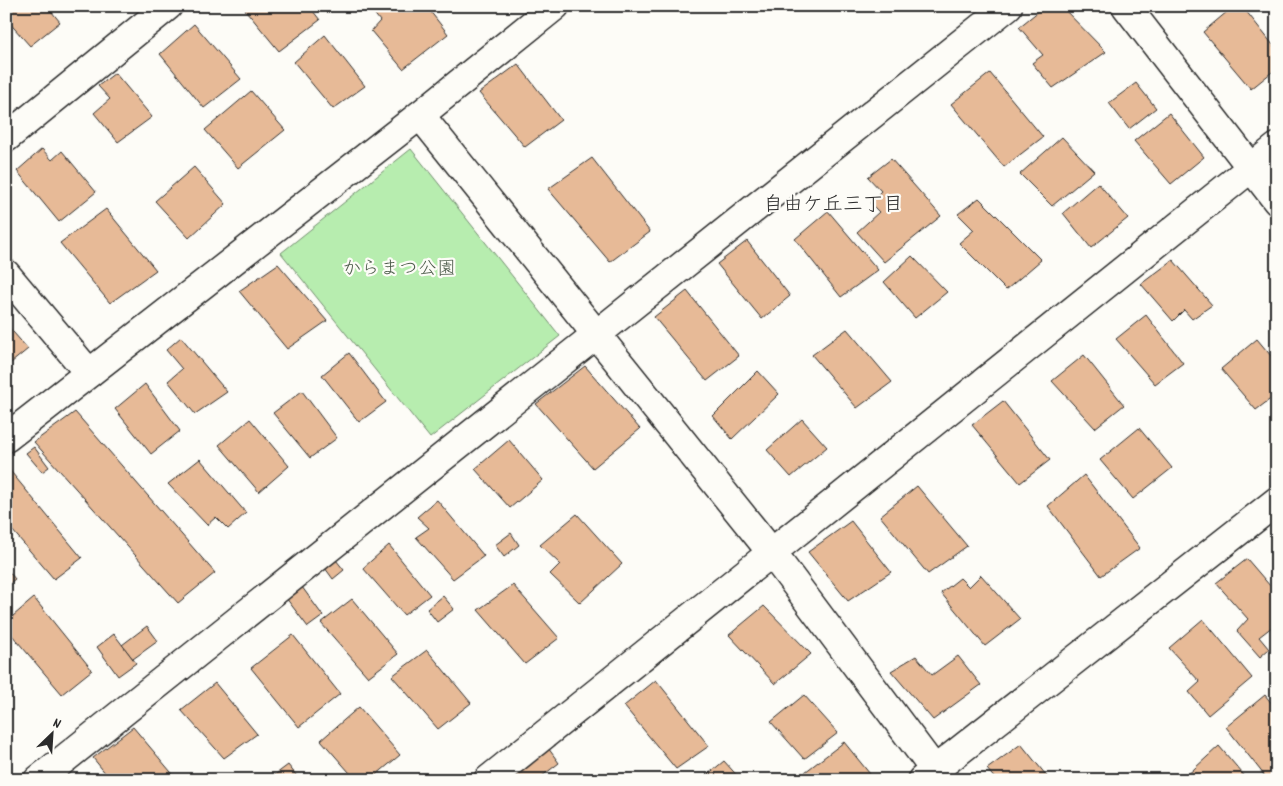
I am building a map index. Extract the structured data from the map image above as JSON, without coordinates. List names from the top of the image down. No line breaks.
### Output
{"districts":["自由ケ丘三丁目"],"parks":["からまつ公園"],"north":"top right"}
